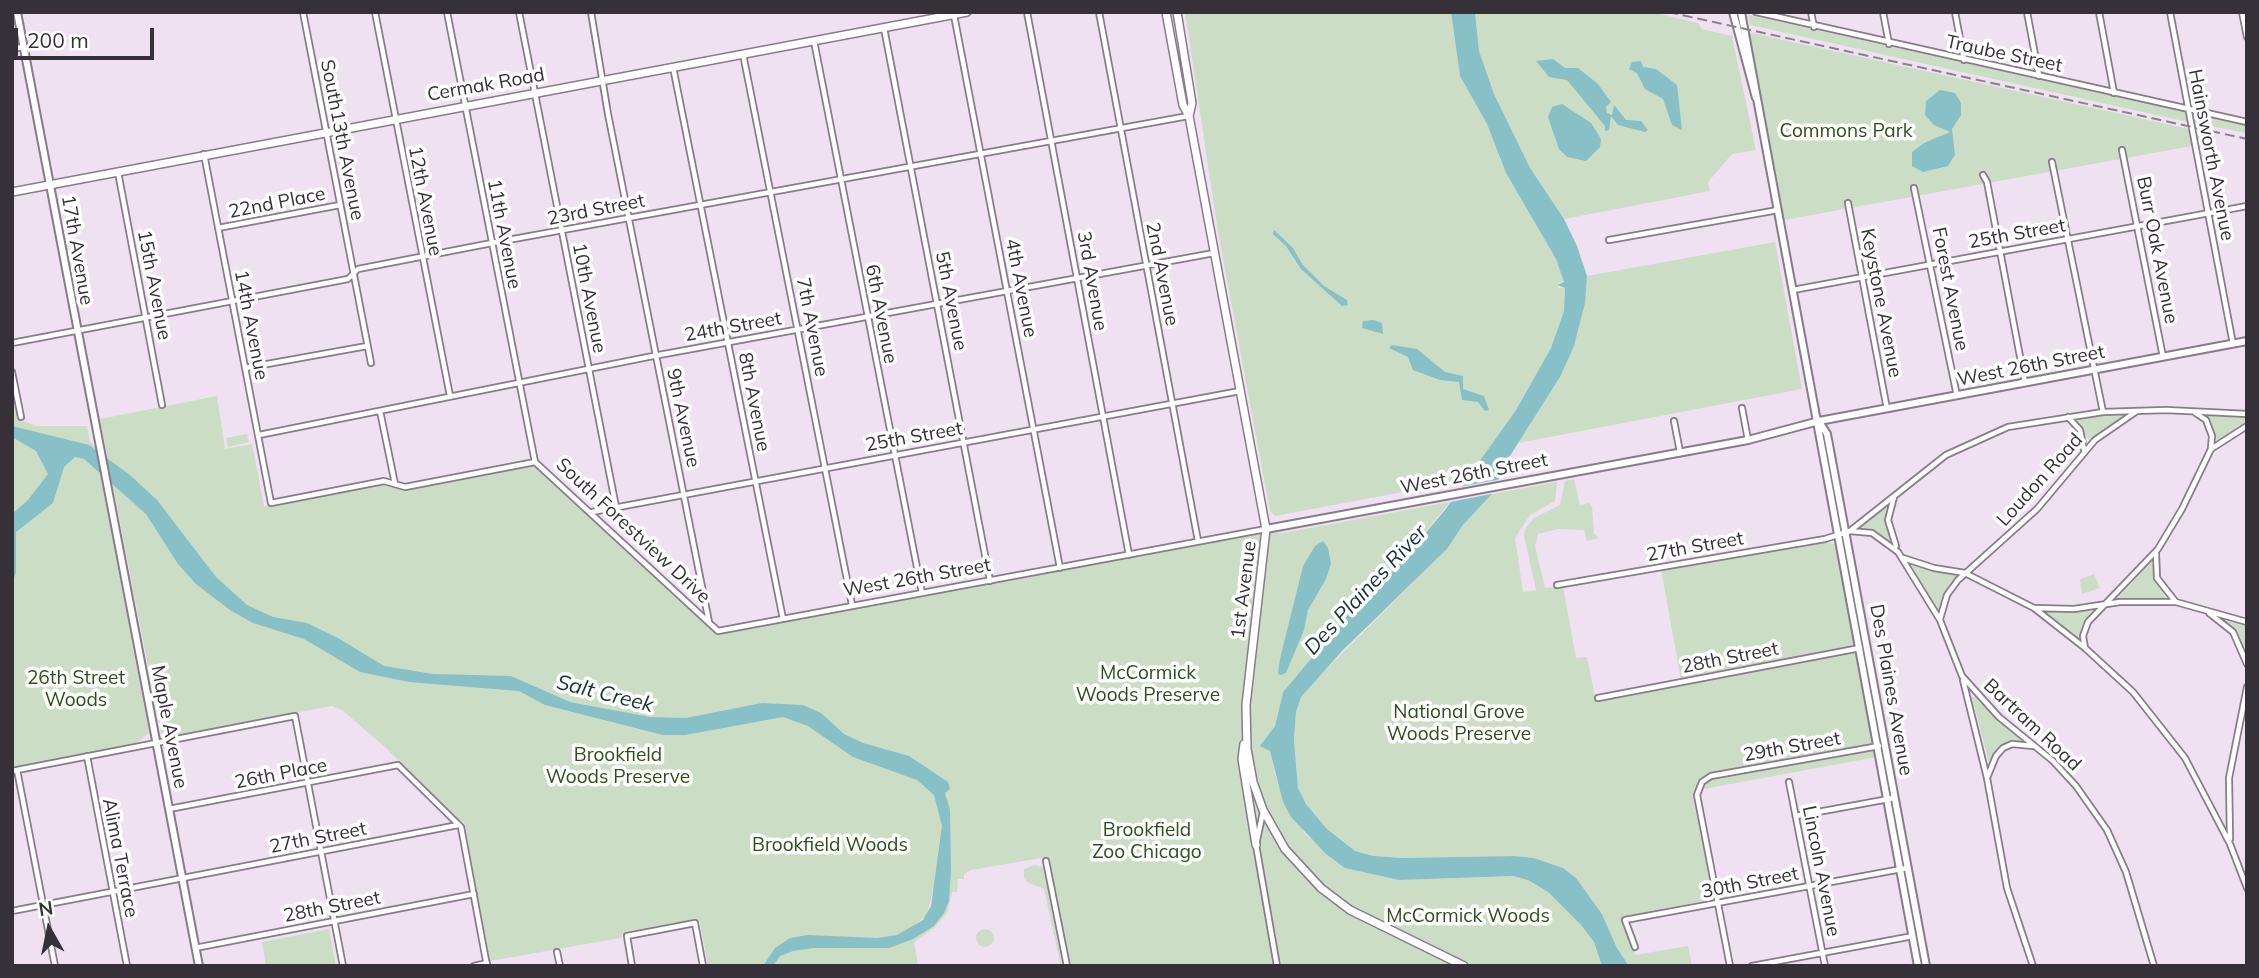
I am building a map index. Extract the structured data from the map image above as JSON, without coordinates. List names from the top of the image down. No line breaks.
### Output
{"streets":{"main road":["Cermak Road","1st Avenue"],"street":["Traube Street","South13th Avenue","Hainsworth Avenue","12th Avenue","22nd Place","23rd Street","11th Avenue","25th Street","17th Avenue","Burr Oak Avenue","2nd Avenue","3rd Avenue","15th Avenue","4th Avenue","Forest Avenue","10th Avenue","5th Avenue","Keystone Avenue","6th Avenue","14th Avenue","24th Street","7th Avenue","West 26th Street","8th Avenue","9th Avenue","Loudon Road","South Forestview Drive","27th Street","28th Street","Des Plaines Avenue","Bartram Road","Maple Avenue","29th Street","26th Place","Alima Terrace","Lincoln Avenue","30th Street"]},"crossings":[["Traube Street","Hainsworth Avenue"],["Cermak Road","South13th Avenue"],["Cermak Road","12th Avenue"],["Cermak Road","11th Avenue"],["Cermak Road","17th Avenue"],["Cermak Road","15th Avenue"],["Cermak Road","4th Avenue"],["Cermak Road","10th Avenue"],["Cermak Road","5th Avenue"],["Cermak Road","6th Avenue"],["Cermak Road","14th Avenue"],["Cermak Road","7th Avenue"],["Cermak Road","8th Avenue"],["Cermak Road","9th Avenue"],["South13th Avenue","22nd Place"],["South13th Avenue","23rd Street"],["Hainsworth Avenue","25th Street"],["Hainsworth Avenue","West 26th Street"],["12th Avenue","23rd Street"],["12th Avenue","24th Street"],["22nd Place","14th Avenue"],["23rd Street","11th Avenue"],["23rd Street","17th Avenue"],["23rd Street","2nd Avenue"],["23rd Street","3rd Avenue"],["23rd Street","15th Avenue"],["23rd Street","4th Avenue"],["23rd Street","10th Avenue"],["23rd Street","5th Avenue"],["23rd Street","6th Avenue"],["23rd Street","14th Avenue"],["23rd Street","7th Avenue"],["23rd Street","8th Avenue"],["23rd Street","9th Avenue"],["23rd Street","1st Avenue"],["11th Avenue","24th Street"],["11th Avenue","South Forestview Drive"],["25th Street","Burr Oak Avenue"],["25th Street","2nd Avenue"],["25th Street","3rd Avenue"],["25th Street","4th Avenue"],["25th Street","Forest Avenue"],["25th Street","10th Avenue"],["25th Street","5th Avenue"],["25th Street","Keystone Avenue"],["25th Street","6th Avenue"],["25th Street","7th Avenue"],["25th Street","8th Avenue"],["25th Street","9th Avenue"],["25th Street","South Forestview Drive"],["25th Street","1st Avenue"],["25th Street","Des Plaines Avenue"],["17th Avenue","Maple Avenue"],["Burr Oak Avenue","West 26th Street"],["2nd Avenue","24th Street"],["2nd Avenue","West 26th Street"],["3rd Avenue","24th Street"],["3rd Avenue","West 26th Street"],["4th Avenue","24th Street"],["4th Avenue","West 26th Street"],["Forest Avenue","West 26th Street"],["10th Avenue","24th Street"],["5th Avenue","24th Street"],["5th Avenue","West 26th Street"],["Keystone Avenue","West 26th Street"],["6th Avenue","24th Street"],["6th Avenue","West 26th Street"],["14th Avenue","24th Street"],["24th Street","7th Avenue"],["24th Street","8th Avenue"],["24th Street","9th Avenue"],["24th Street","1st Avenue"],["7th Avenue","West 26th Street"],["West 26th Street","8th Avenue"],["West 26th Street","9th Avenue"],["West 26th Street","South Forestview Drive"],["West 26th Street","1st Avenue"],["West 26th Street","Des Plaines Avenue"],["9th Avenue","South Forestview Drive"],["27th Street","Des Plaines Avenue"],["27th Street","Bartram Road"],["27th Street","Maple Avenue"],["27th Street","26th Place"],["27th Street","Alima Terrace"],["28th Street","Des Plaines Avenue"],["28th Street","Maple Avenue"],["Des Plaines Avenue","Bartram Road"],["Des Plaines Avenue","29th Street"],["Des Plaines Avenue","30th Street"],["Maple Avenue","26th Place"],["29th Street","30th Street"],["Lincoln Avenue","30th Street"]],"water":["Des Plaines River","Salt Creek"],"parks":["Commons Park","McCormick Woods Preserve","26th Street Woods","National Grove Woods Preserve","Brookfield Woods Preserve","Brookfield Zoo Chicago","Brookfield Woods","McCormick Woods"],"scale_bar":"200 m","north":"top"}
